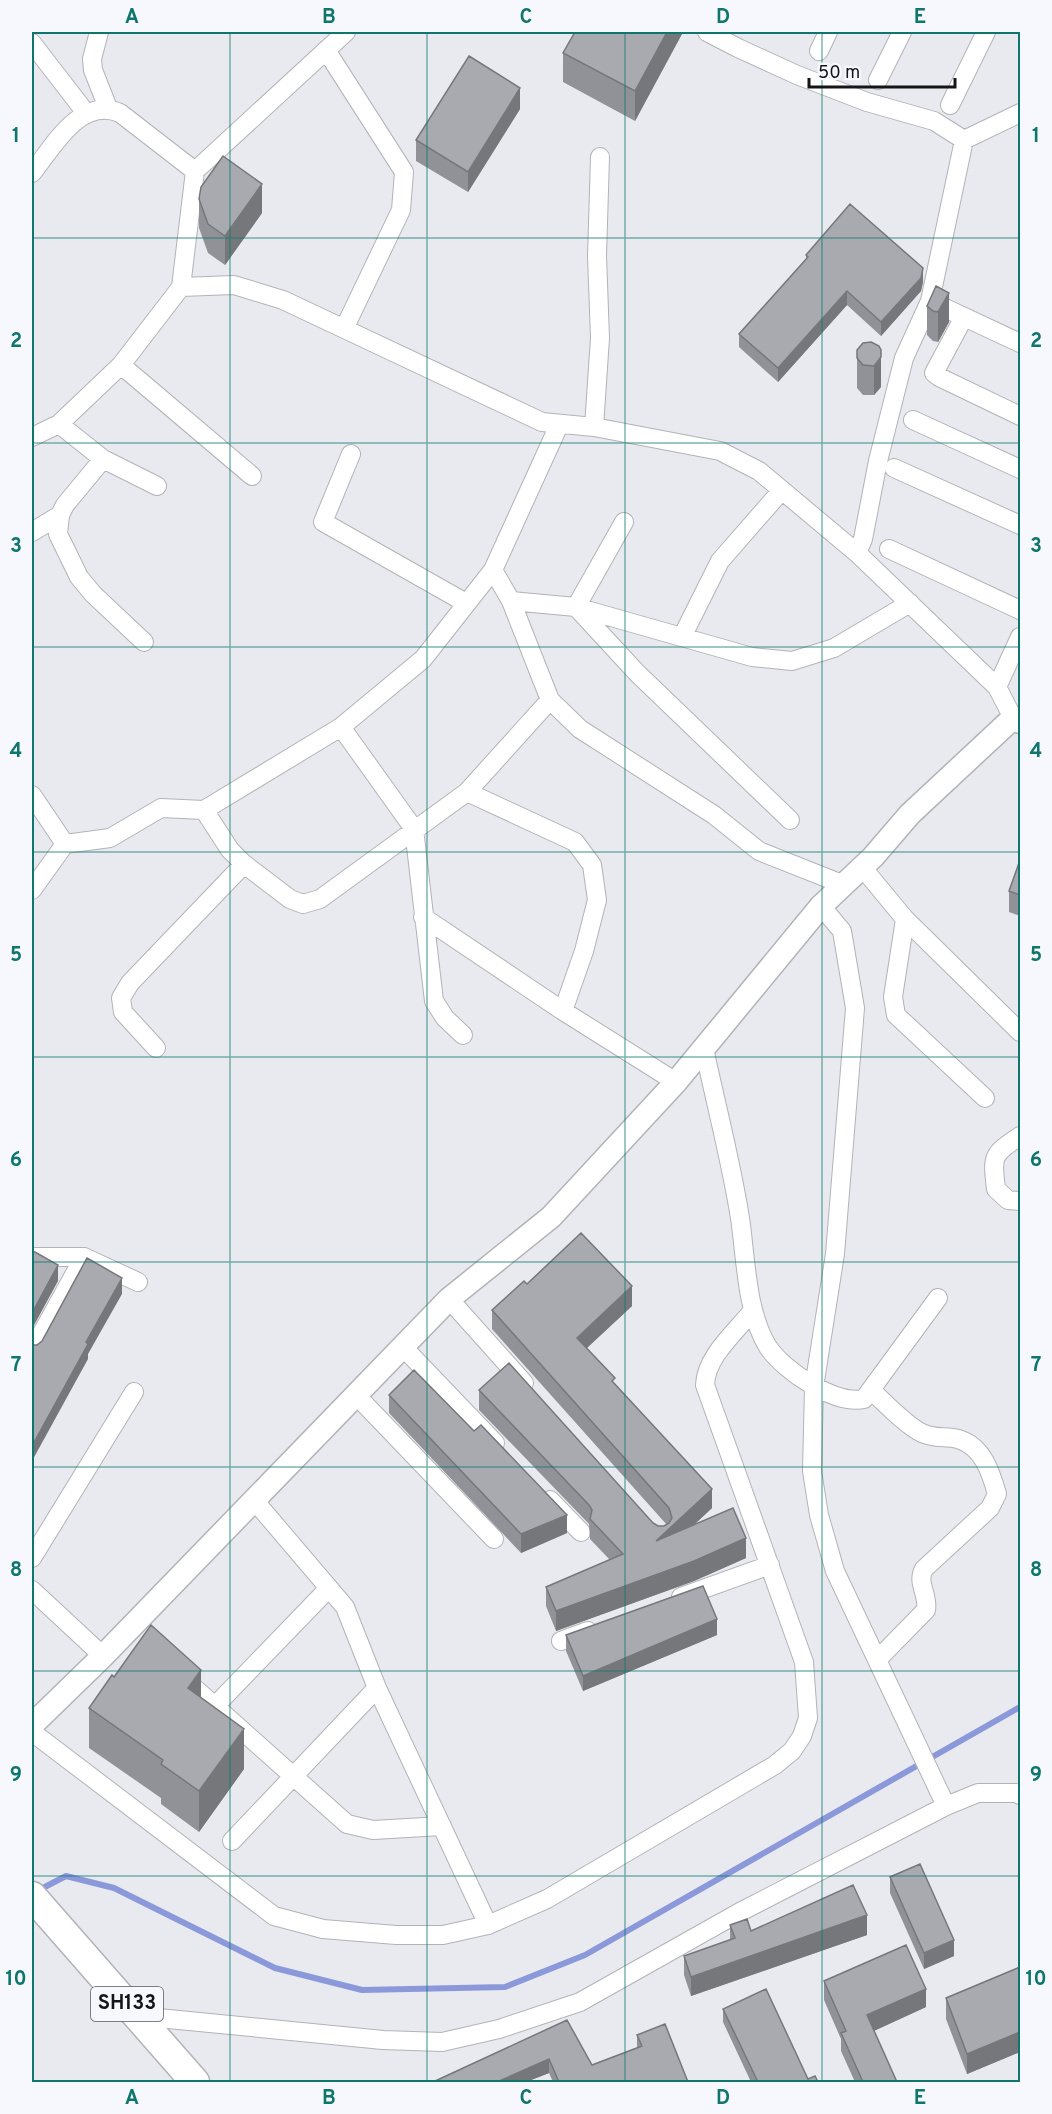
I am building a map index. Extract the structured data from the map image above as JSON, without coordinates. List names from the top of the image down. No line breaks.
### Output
{"streets":{"main road":["SH133"]},"scale_bar":"50 m","grid":{"columns":["A","B","C","D","E"],"rows":["1","2","3","4","5","6","7","8","9","10"]}}
